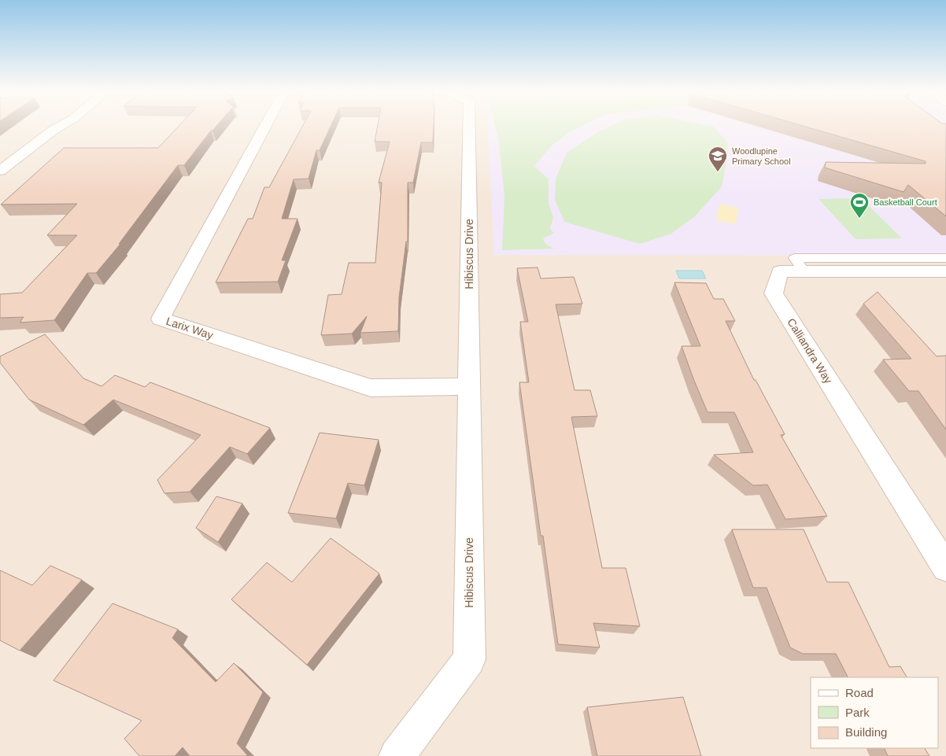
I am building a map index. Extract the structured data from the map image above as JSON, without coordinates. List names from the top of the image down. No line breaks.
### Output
{"streets":{"street":["Hibiscus Drive","Larix Way","Calliandra Way"]},"crossings":[["Hibiscus Drive","Larix Way"]],"places":{"school or university":["Woodlupine Primary School"],"sports":["Basketball Court"]},"legend":["Road","Park","Building"]}
